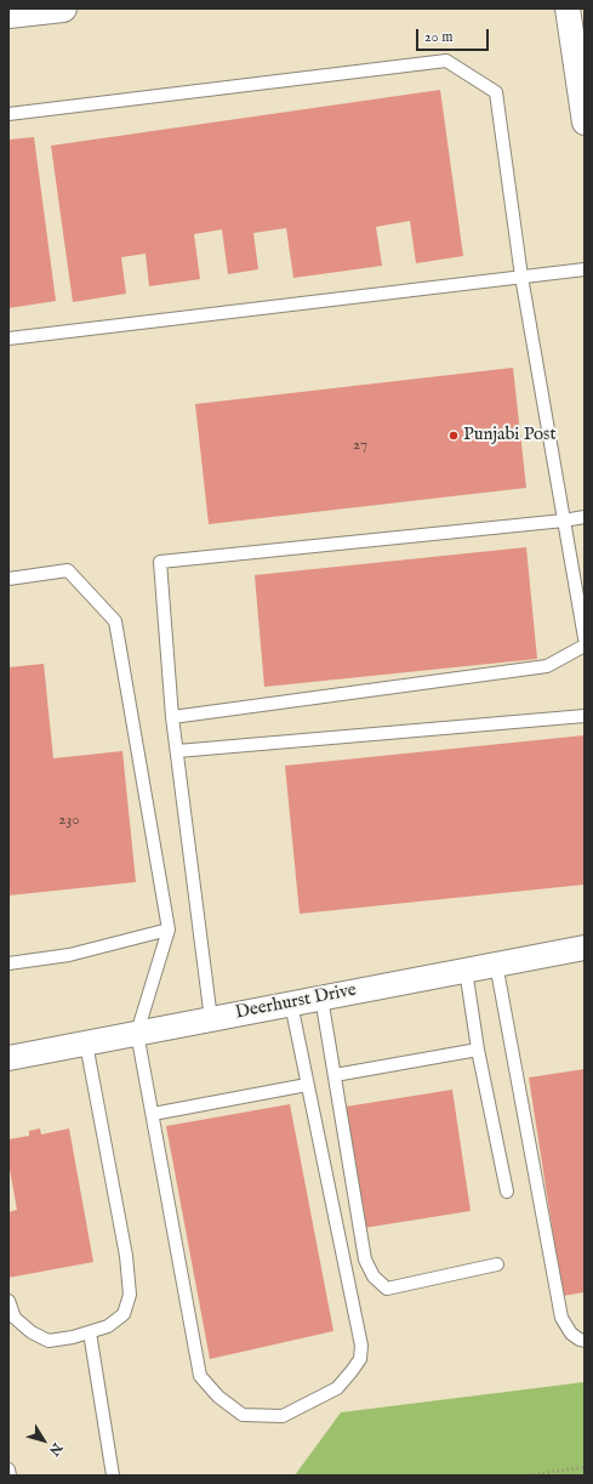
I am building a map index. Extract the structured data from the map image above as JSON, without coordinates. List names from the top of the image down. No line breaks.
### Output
{"streets":{"street":["Deerhurst Drive"]},"places":["Punjabi Post"],"house_numbers":["27","230"],"scale_bar":"20 m","north":"bottom right"}
